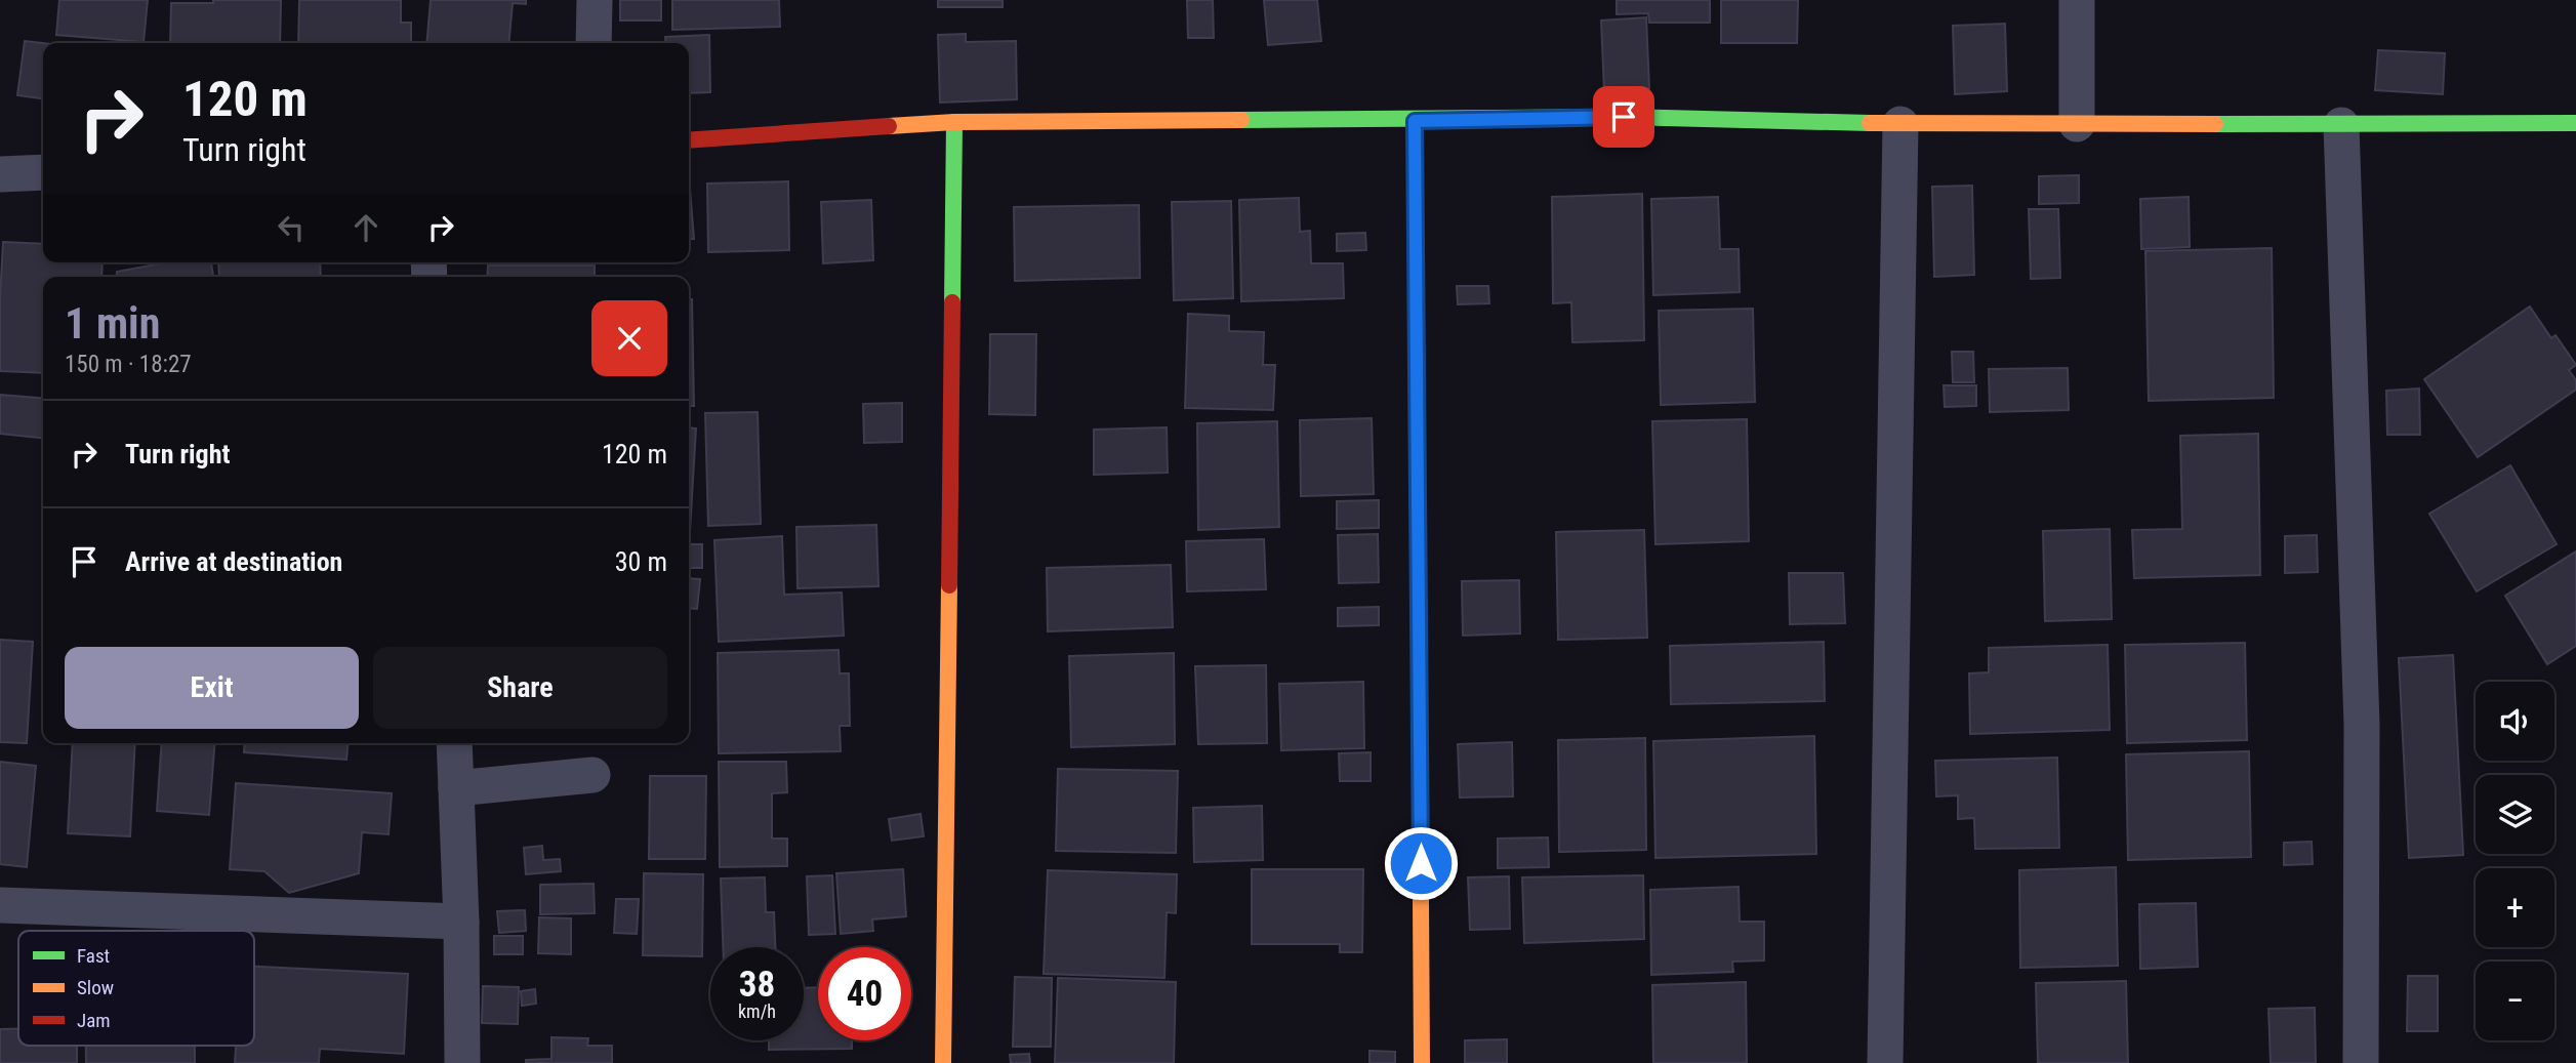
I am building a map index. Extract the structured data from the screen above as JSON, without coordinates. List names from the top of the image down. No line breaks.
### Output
{"legend":["Fast","Slow","Jam"],"page":{"turn":["120 m","Turn right"],"heading":["1 min","150 m · 18:27"],"list":[{"name":"Turn right","value":"120 m"},{"name":"Arrive at destination","value":"30 m"}],"buttons":["Exit","Share"],"map_buttons":["+","−"],"speed":"38 km/h","limit":"40"}}
